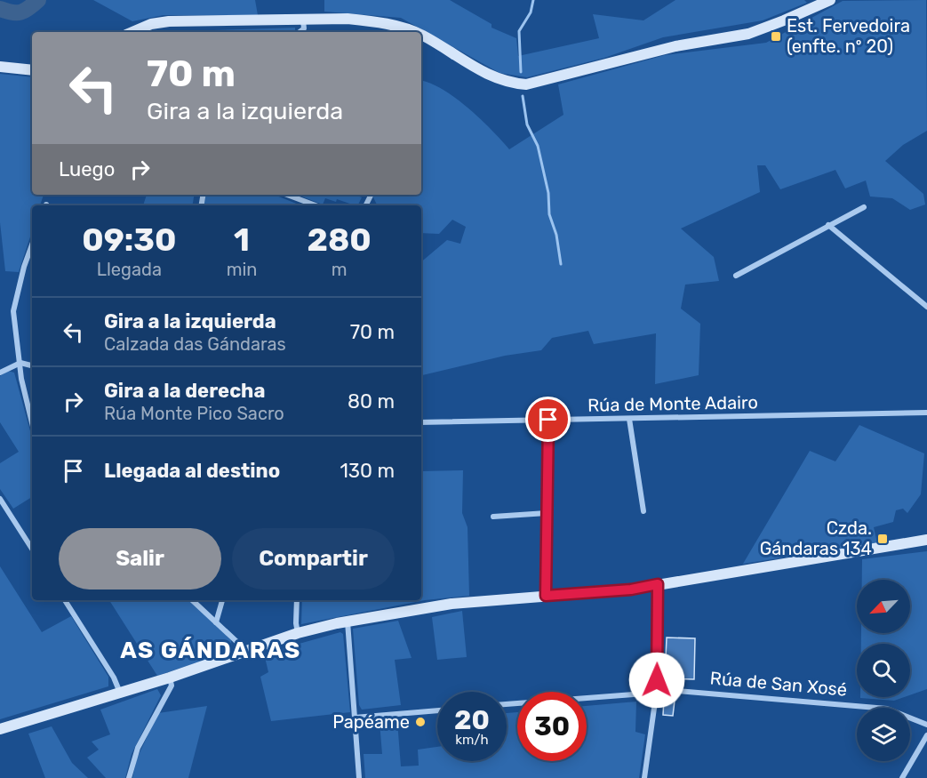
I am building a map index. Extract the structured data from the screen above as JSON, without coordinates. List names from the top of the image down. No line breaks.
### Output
{"streets":{"street":["Rúa de Monte Adairo","Rúa de San Xosé"]},"districts":["AS GÁNDARAS"],"places":{"transit":["Est. Fervedoira (enfte. nº 20)","Czda. Gándaras 134"],"other":["Papéame"]},"north":"bottom left","page":{"turn":["70 m","Gira a la izquierda"],"then":"Luego","eta":["09:30","Llegada","1","min","280","m"],"list":[{"name":"Gira a la izquierda","note":"Calzada das Gándaras","value":"70 m"},{"name":"Gira a la derecha","note":"Rúa Monte Pico Sacro","value":"80 m"},{"name":"Llegada al destino","value":"130 m"}],"buttons":["Salir","Compartir"],"speed":"20 km/h","limit":"30"}}
